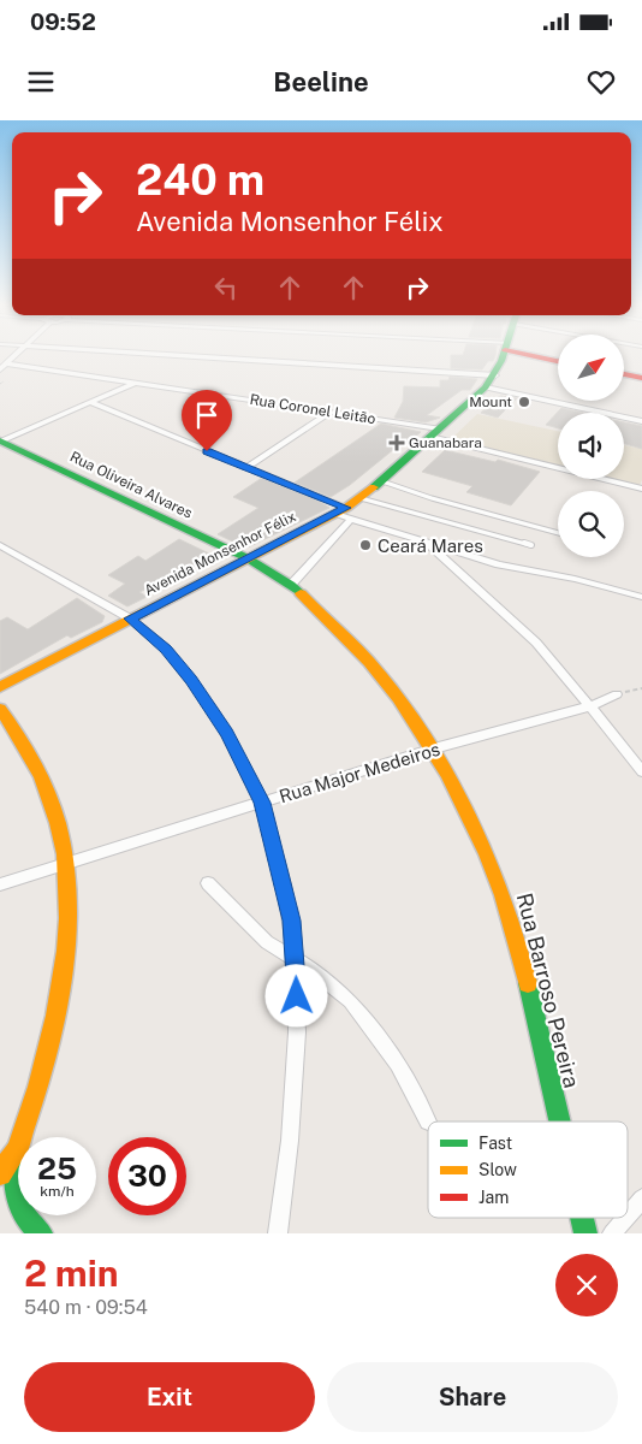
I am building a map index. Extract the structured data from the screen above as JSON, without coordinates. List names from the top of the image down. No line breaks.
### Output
{"streets":{"main road":["Rua Oliveira Alvares","Avenida Monsenhor Félix","Rua Barroso Pereira"],"street":["Rua Coronel Leitão","Rua Major Medeiros"]},"crossings":[["Rua Coronel Leitão","Avenida Monsenhor Félix"],["Rua Oliveira Alvares","Avenida Monsenhor Félix"],["Rua Oliveira Alvares","Rua Barroso Pereira"],["Avenida Monsenhor Félix","Rua Barroso Pereira"],["Rua Major Medeiros","Rua Barroso Pereira"]],"places":{"other":["Mount","Ceará Mares"],"health":["Guanabara"]},"legend":["Fast","Slow","Jam"],"north":"top right","page":{"status":"09:52","header":"Beeline","turn":["240 m","Avenida Monsenhor Félix"],"speed":"25 km/h","limit":"30","heading":["2 min","540 m · 09:54"],"buttons":["Exit","Share"]}}
